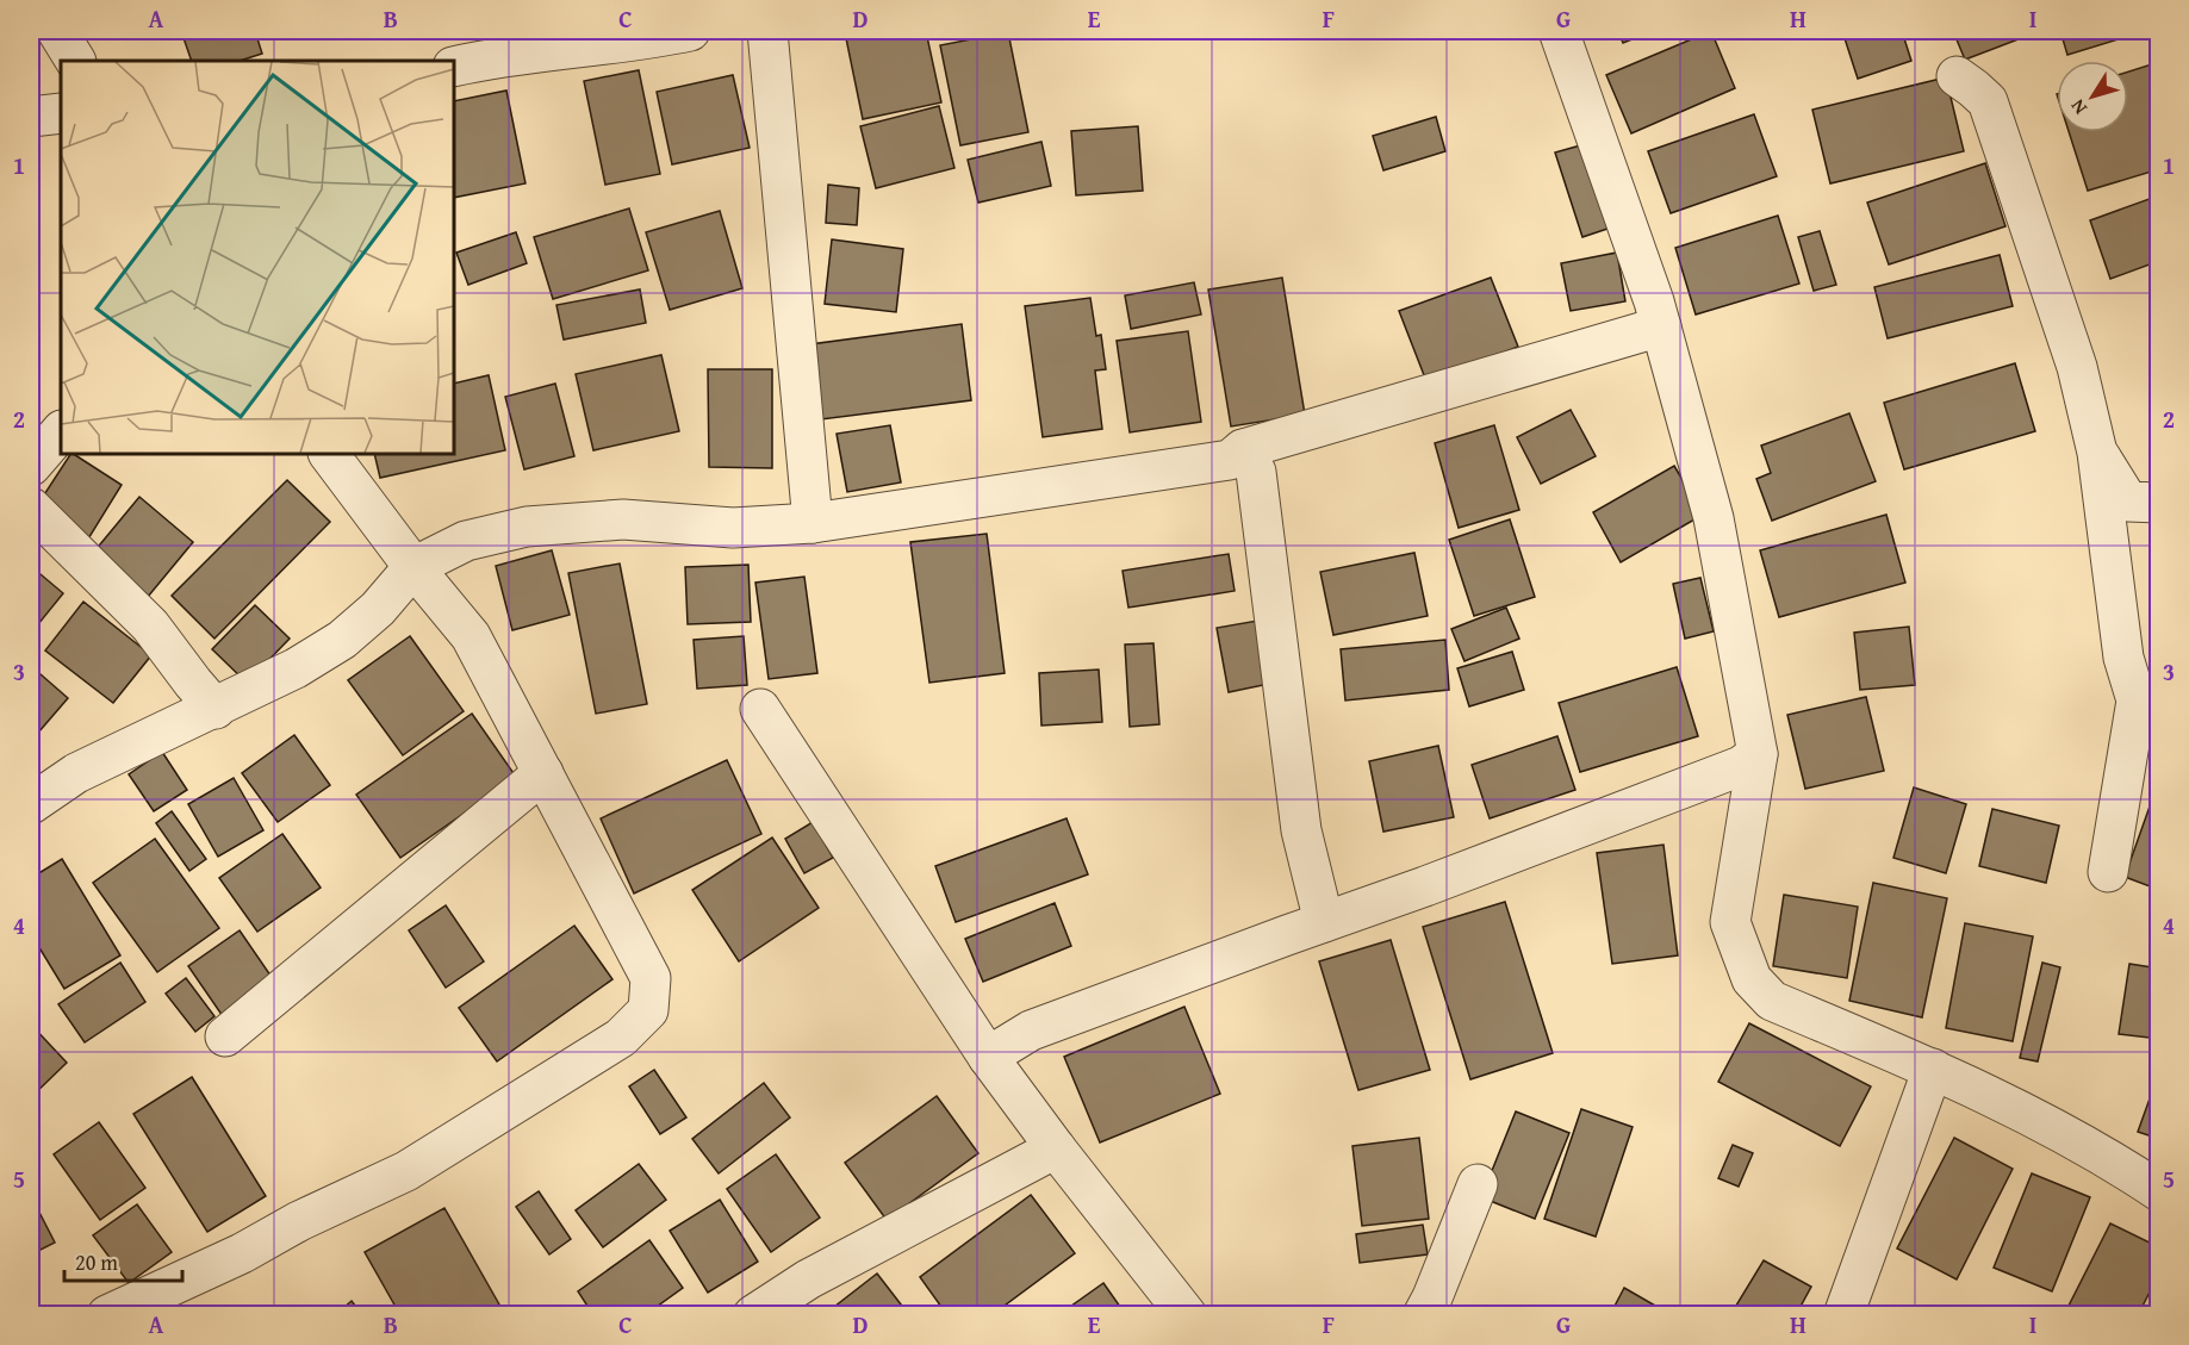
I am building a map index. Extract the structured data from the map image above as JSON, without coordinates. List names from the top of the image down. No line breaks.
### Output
{"scale_bar":"20 m","north":"bottom left","grid":{"columns":["A","B","C","D","E","F","G","H","I"],"rows":["1","2","3","4","5"]}}
